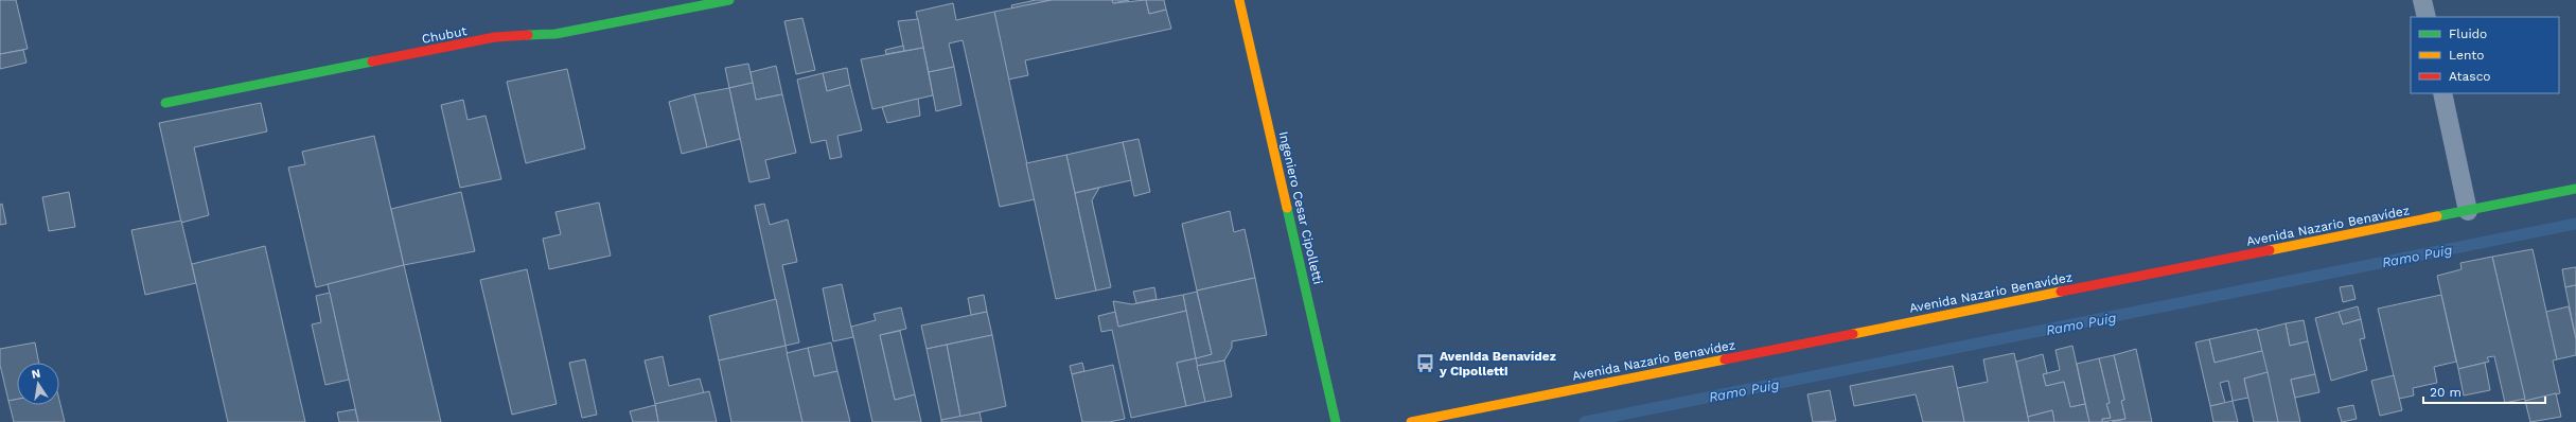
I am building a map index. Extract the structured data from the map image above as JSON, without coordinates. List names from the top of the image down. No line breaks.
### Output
{"streets":{"main road":["Chubut","Ingeniero Cesar Cipolletti","Avenida Nazario Benavídez"]},"water":["Ramo Puig"],"places":{"bus stop":["Avenida Benavídez y Cipolletti"]},"legend":["Fluido","Lento","Atasco"],"scale_bar":"20 m","north":"top"}
